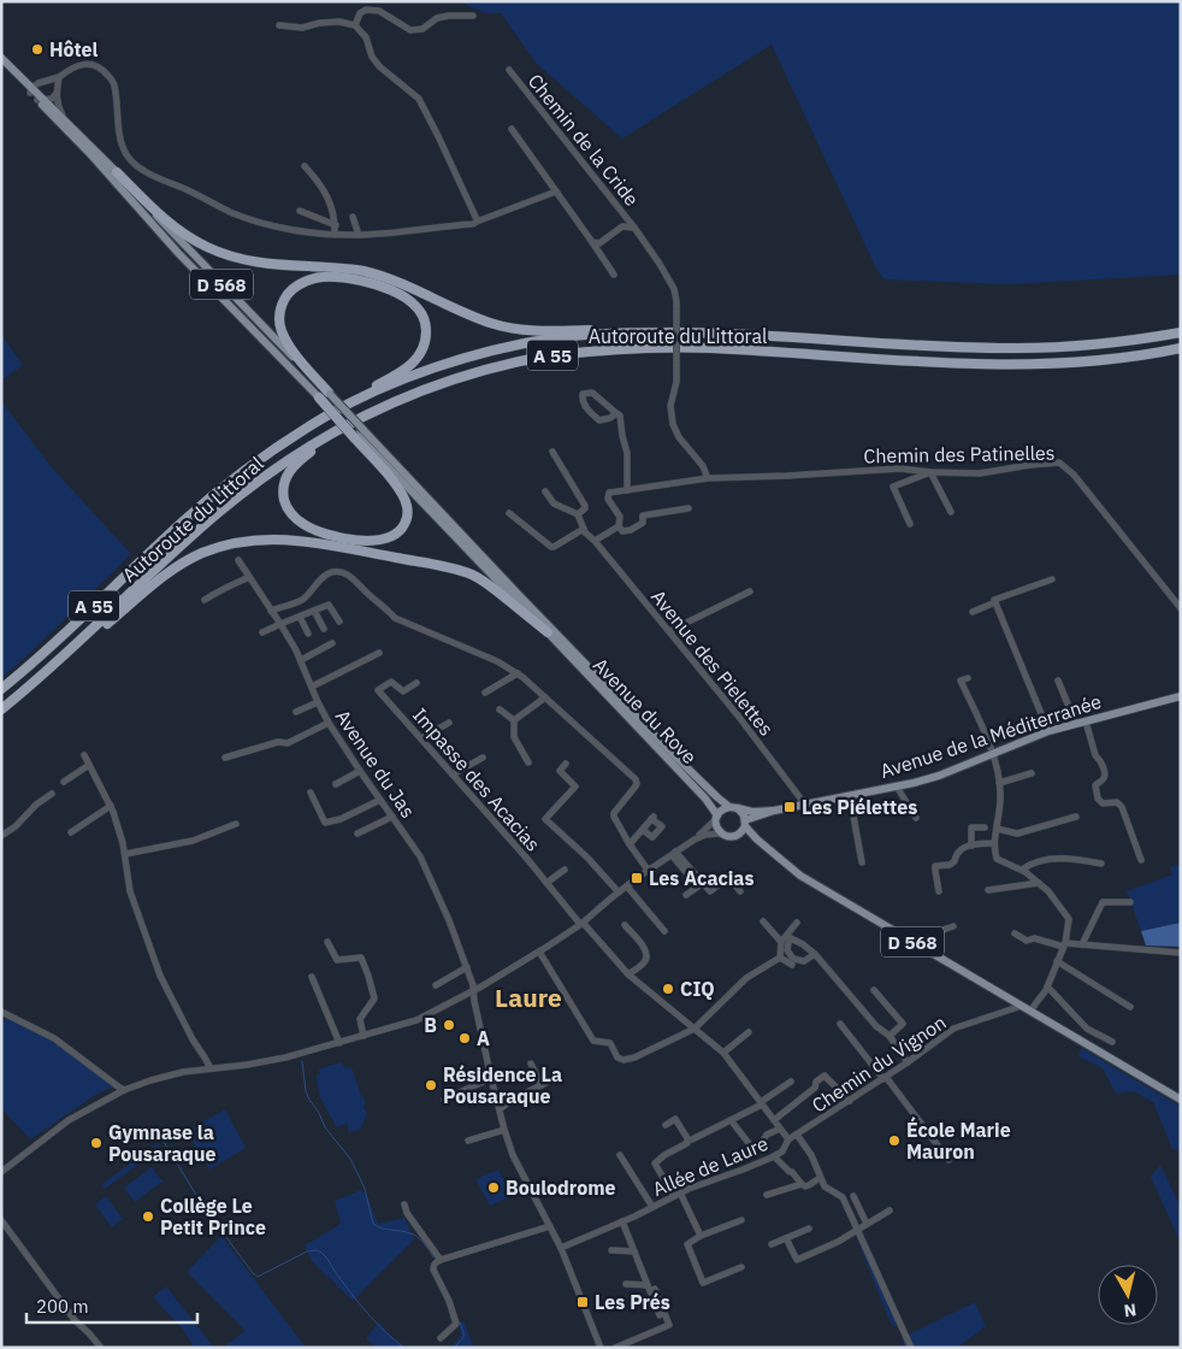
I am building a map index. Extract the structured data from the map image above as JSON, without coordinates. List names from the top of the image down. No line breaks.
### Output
{"streets":{"highway":["Autoroute du Littoral","A 55"],"main road":["D 568","Avenue du Rove","Avenue de la Méditerranée"],"street":["Chemin de la Cride","Chemin des Patinelles","Avenue des Pielettes","Avenue du Jas","Impasse des Acacias","Chemin du Vignon","Allée de Laure"]},"crossings":[["Chemin de la Cride","Chemin des Patinelles"],["D 568","Avenue du Rove"],["D 568","Avenue de la Méditerranée"],["D 568","Chemin du Vignon"],["Avenue des Pielettes","Avenue de la Méditerranée"],["Avenue du Rove","Avenue de la Méditerranée"],["Avenue du Jas","Allée de Laure"],["Impasse des Acacias","Allée de Laure"],["Chemin du Vignon","Allée de Laure"]],"districts":["Laure"],"places":{"other":["Hôtel","CIQ","B","A","Résidence La Pousaraque","École Marie Mauron","Gymnase la Pousaraque","Boulodrome","Collège Le Petit Prince"],"transit":["Les Piélettes","Les Acacias","Les Prés"]},"scale_bar":"200 m","north":"bottom"}
